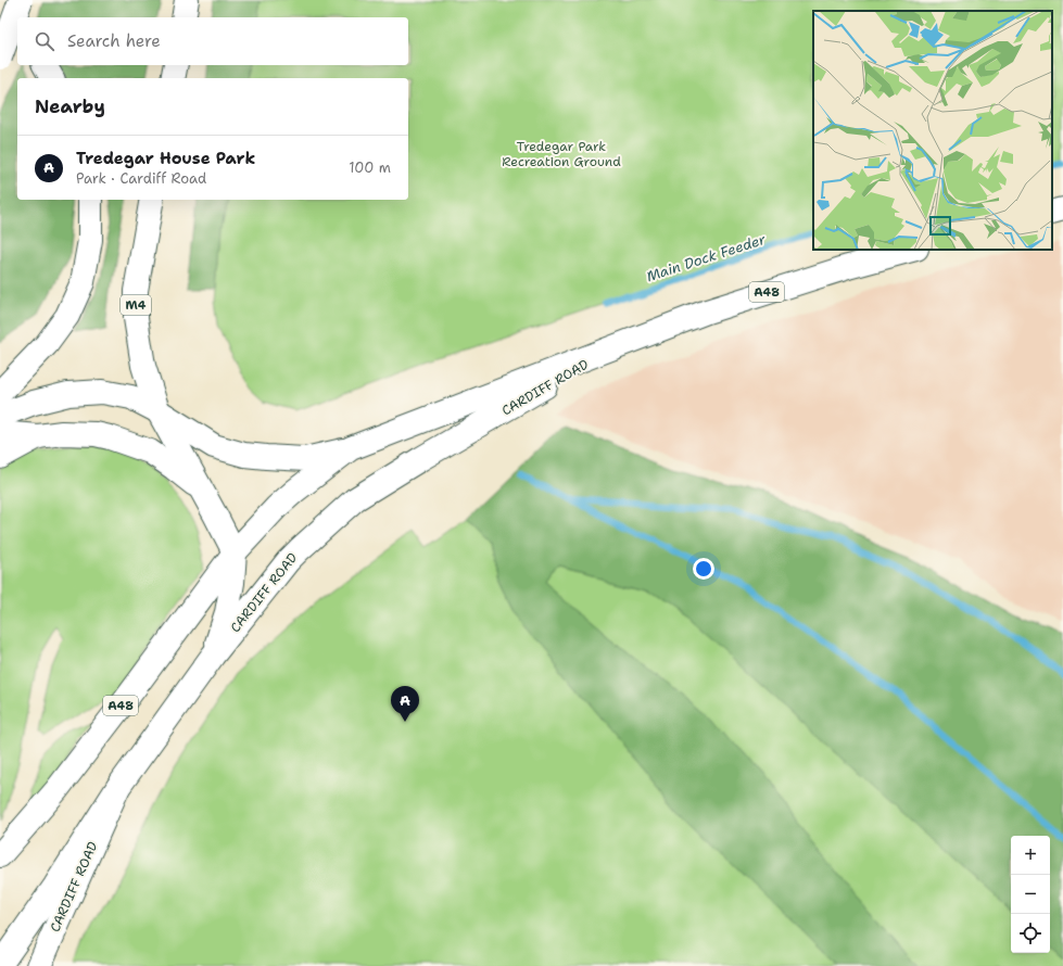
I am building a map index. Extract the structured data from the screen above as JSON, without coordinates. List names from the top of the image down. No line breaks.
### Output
{"streets":{"main road":["A48","M4","CARDIFF ROAD"]},"water":["Main Dock Feeder"],"parks":["Tredegar Park Recreation Ground"],"page":{"search":"Search here","heading":"Nearby","list":[{"mark":"A","name":"Tredegar House Park","note":"Park · Cardiff Road","value":"100 m"}],"pins":"A","map_buttons":["+","−"]}}
